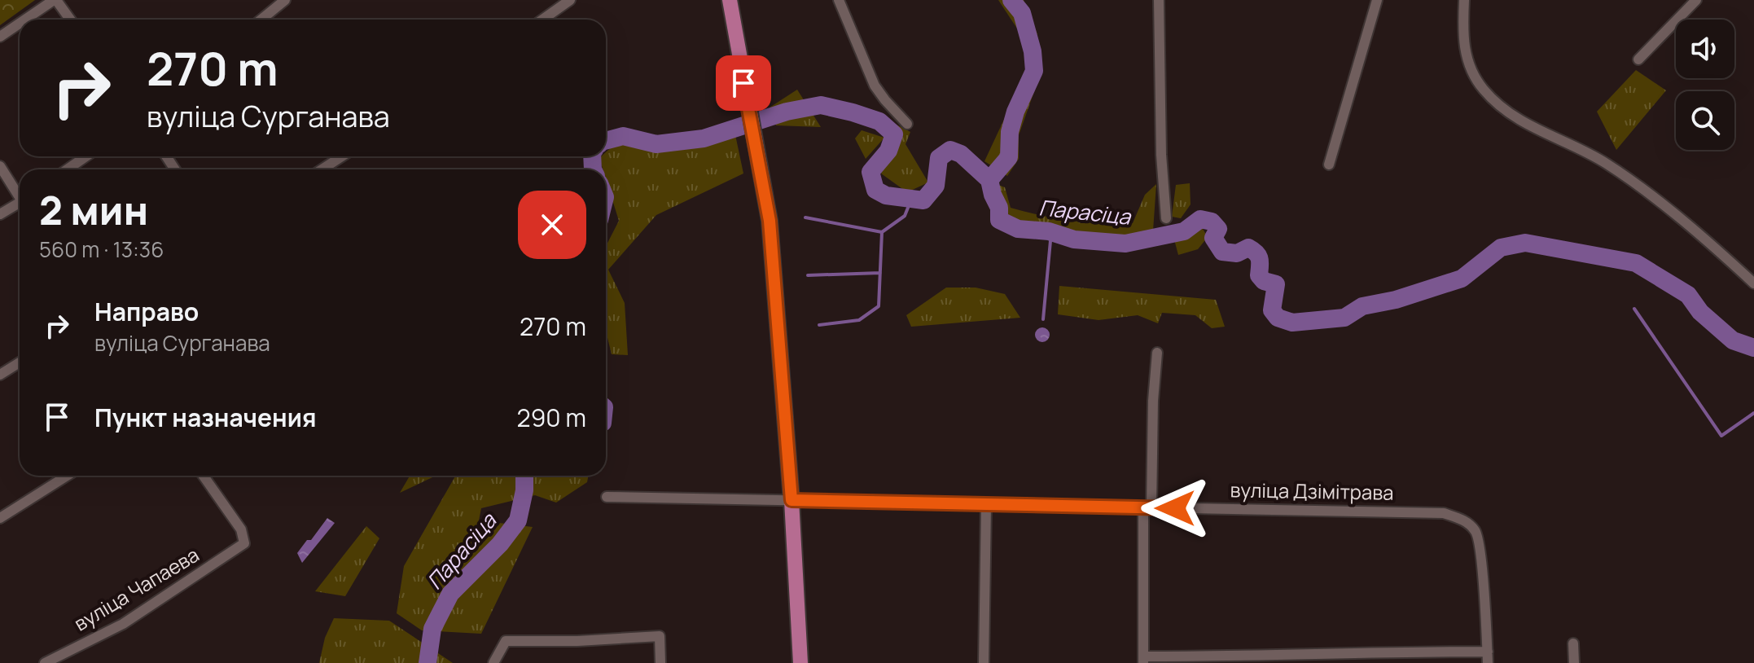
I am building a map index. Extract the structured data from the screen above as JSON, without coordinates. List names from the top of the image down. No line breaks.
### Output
{"streets":{"street":["вуліца Дзімітрава","вуліца Чапаева"]},"water":["Парасіца"],"page":{"turn":["270 m","вуліца Сурганава"],"heading":["2 мин","560 m · 13:36"],"list":[{"name":"Направо","note":"вуліца Сурганава","value":"270 m"},{"name":"Пункт назначения","value":"290 m"}]}}
